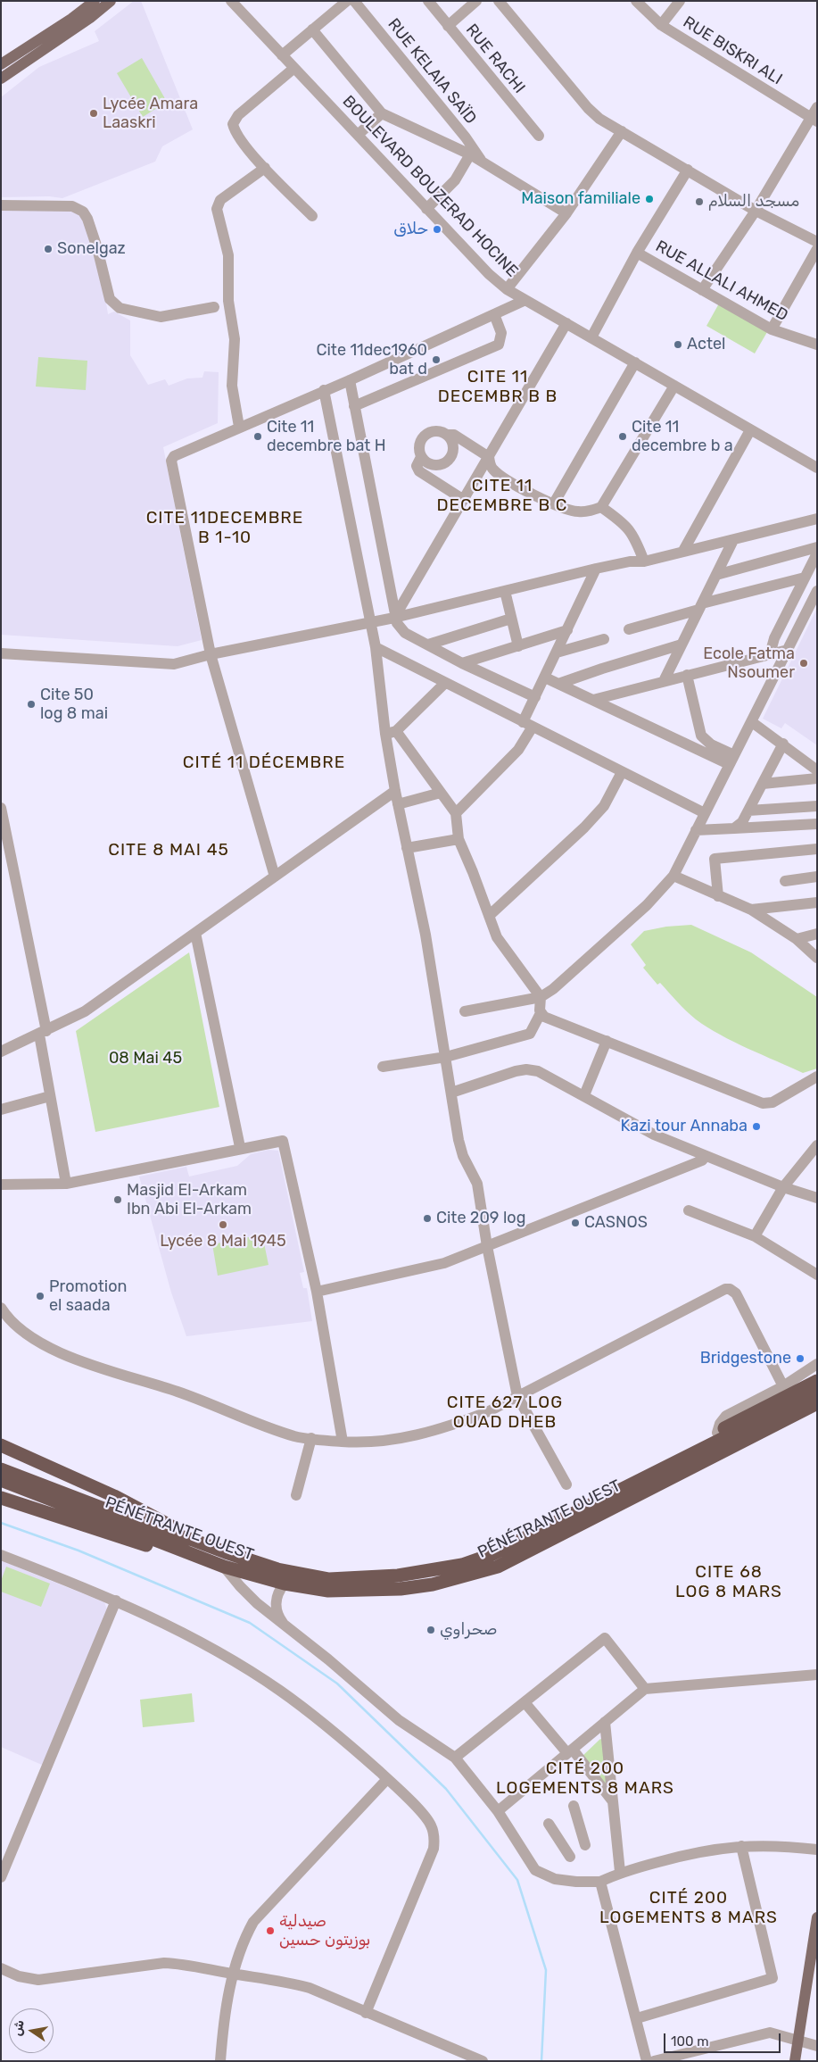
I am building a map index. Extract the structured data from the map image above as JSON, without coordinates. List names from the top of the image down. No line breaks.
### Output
{"streets":{"highway":["PÉNÉTRANTE OUEST"],"street":["RUE BISKRI ALI","RUE RACHI","RUE KELAIA SAÏD","BOULEVARD BOUZERAD HOCINE","RUE ALLALI AHMED"]},"districts":["CITE 11 DECEMBR B B","CITE 11 DECEMBRE B C","CITE 11DECEMBRE B 1-10","CITÉ 11 DÉCEMBRE","CITE 8 MAI 45","CITE 627 LOG OUAD DHEB","CITE 68 LOG 8 MARS","CITÉ 200 LOGEMENTS 8 MARS","CITÉ 200 LOGEMENTS 8 MARS"],"parks":["08 Mai 45"],"places":["Lycée Amara Laaskri","Maison familiale","مسجد السلام","حلاق","Sonelgaz","Actel","Cite 11dec1960 bat d","Cite 11 decembre bat H","Cite 11 decembre b a","Ecole Fatma Nsoumer","Cite 50 log 8 mai","Kazi tour Annaba","Masjid El-Arkam Ibn Abi El-Arkam","Cite 209 log","CASNOS","Lycée 8 Mai 1945","Promotion el saada","Bridgestone","صحراوي","صيدلية بوزيتون حسين"],"scale_bar":"100 m","north":"left"}
